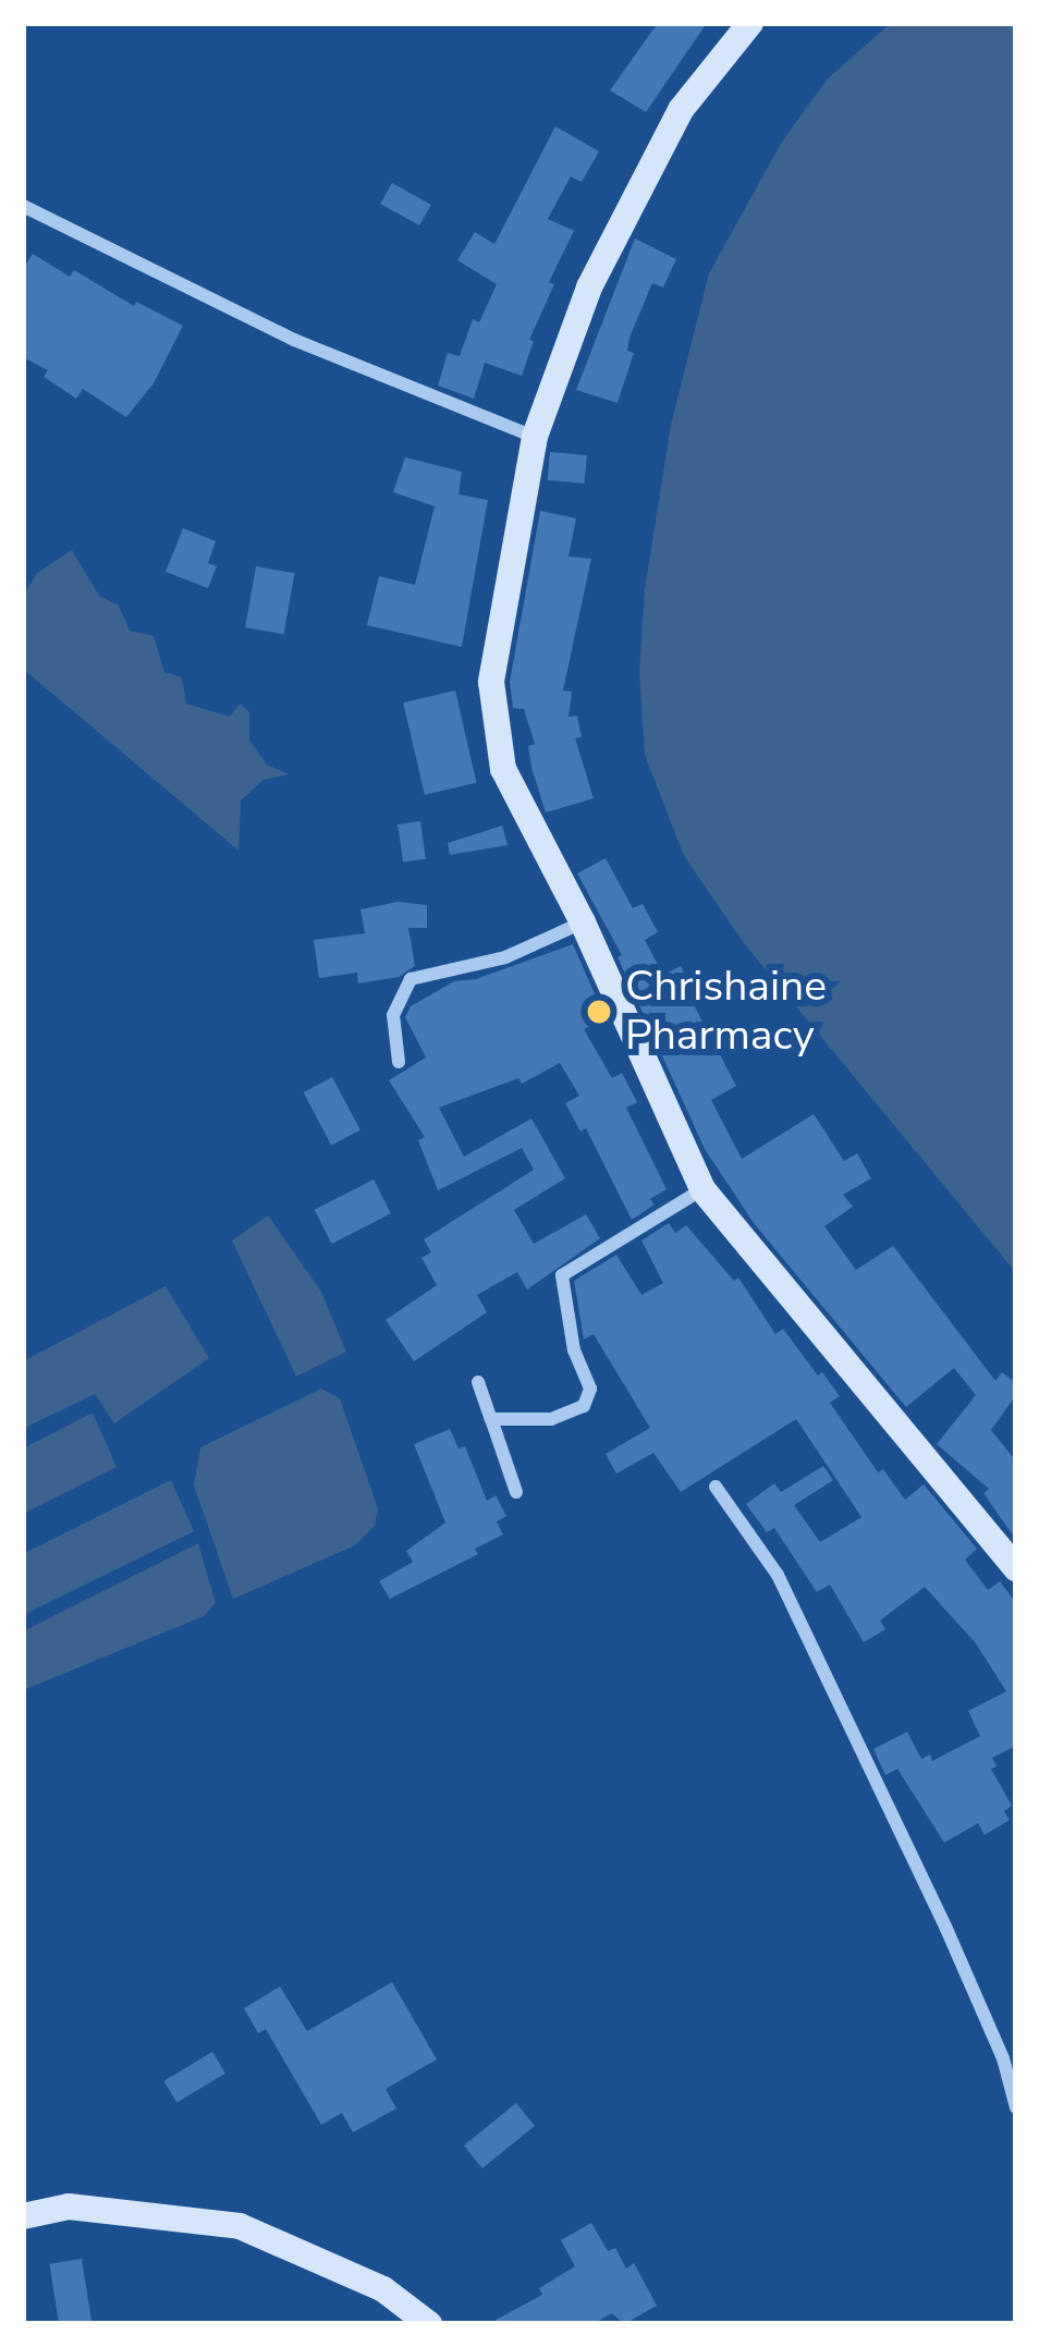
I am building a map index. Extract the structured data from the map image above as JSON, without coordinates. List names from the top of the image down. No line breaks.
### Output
{"places":["Chrishaine Pharmacy"]}
